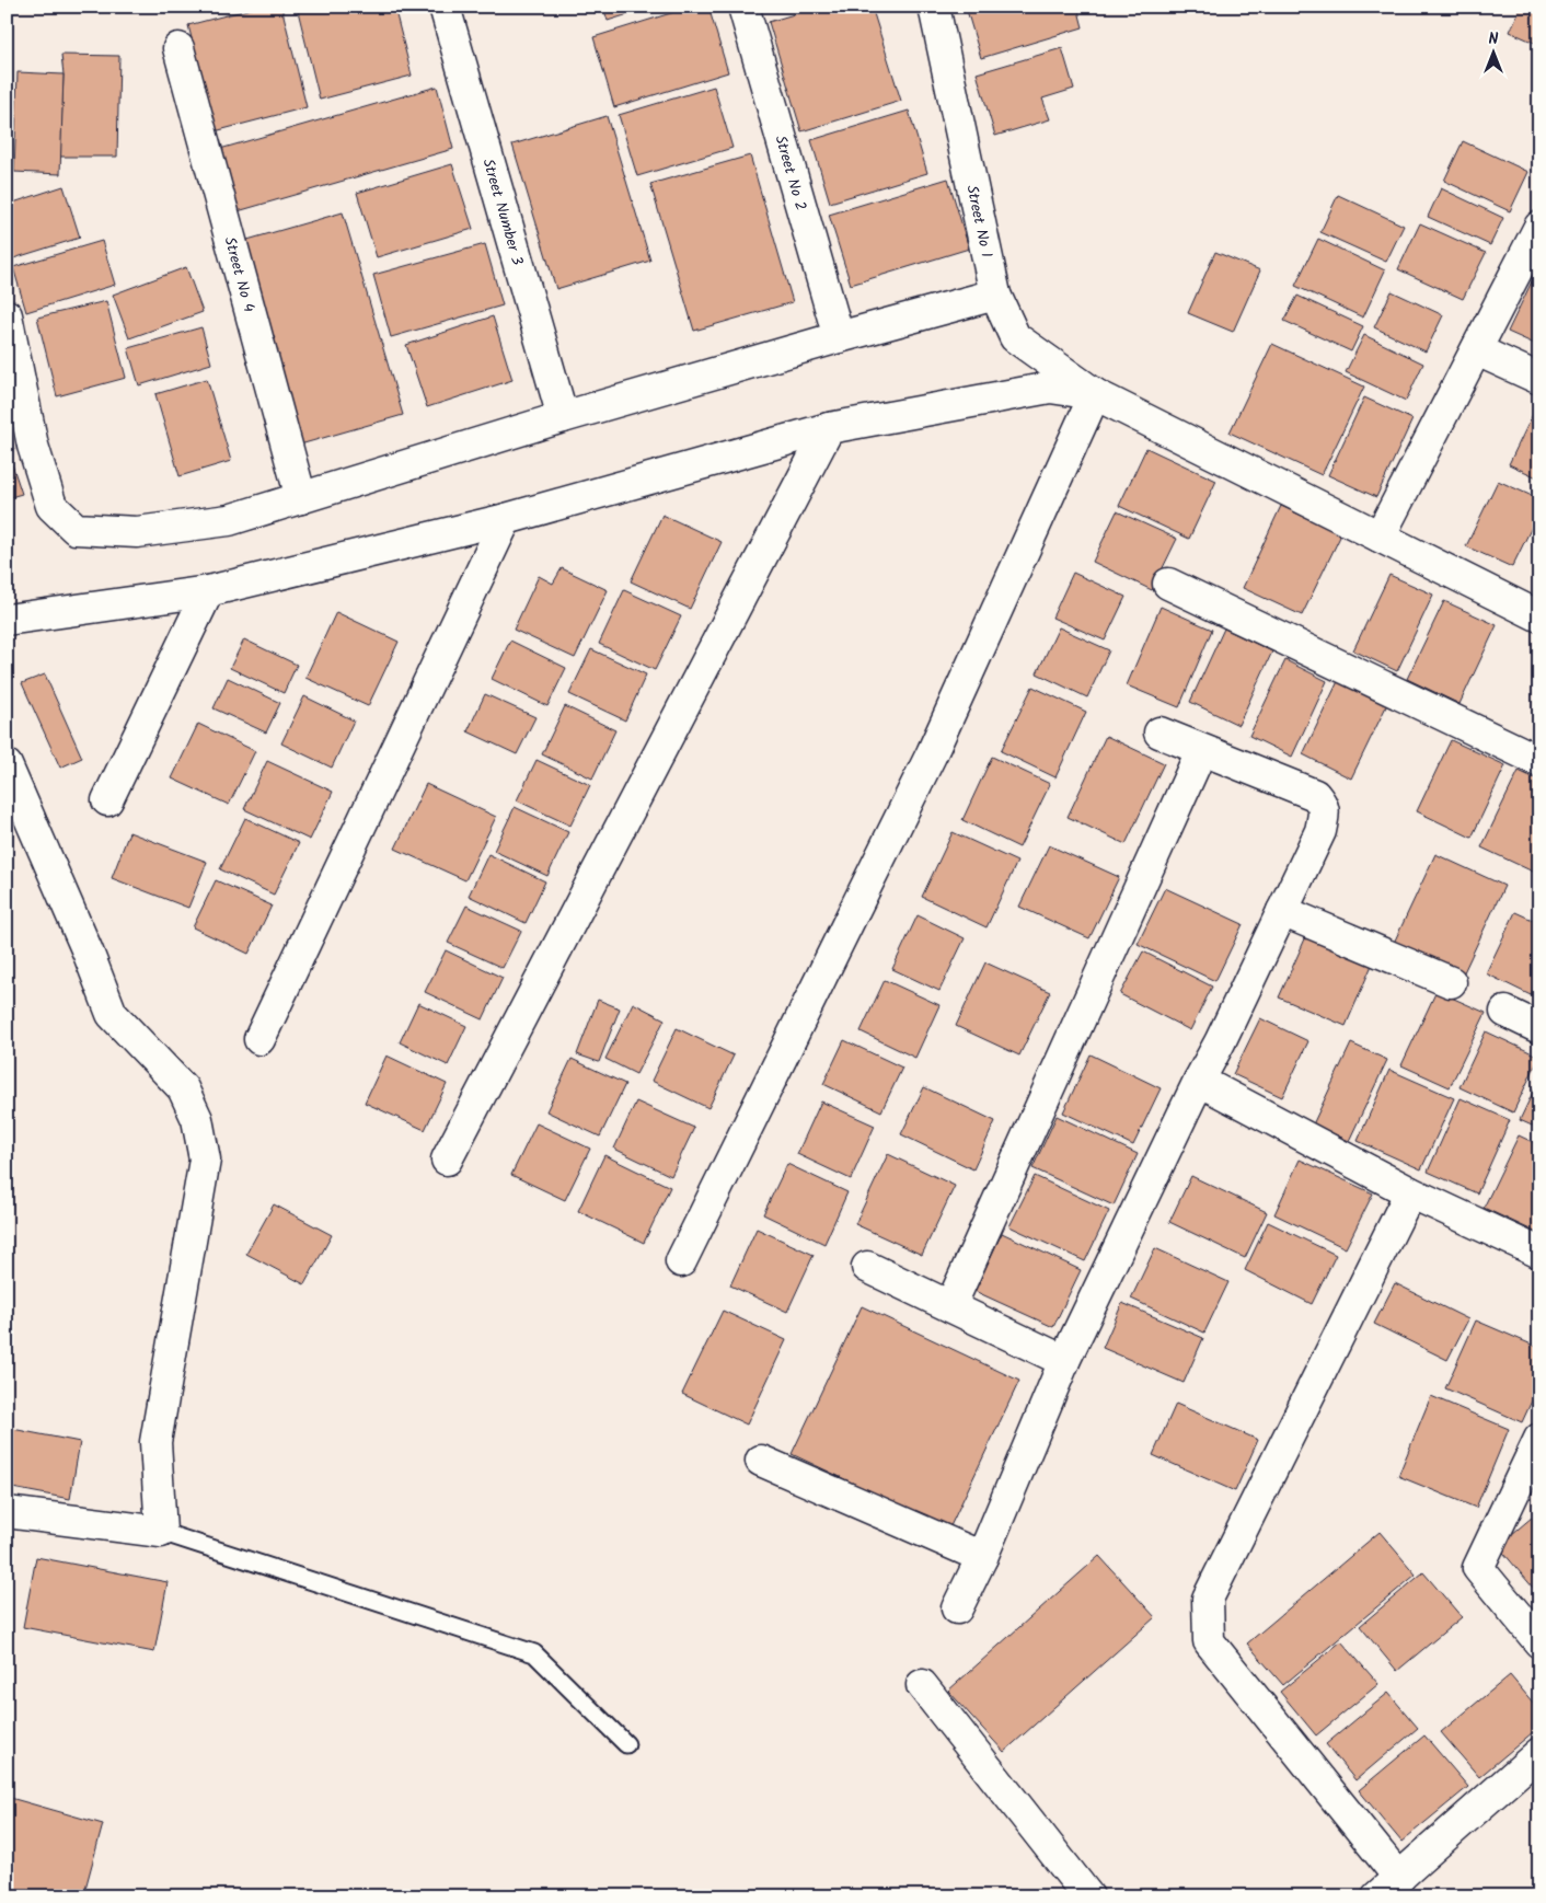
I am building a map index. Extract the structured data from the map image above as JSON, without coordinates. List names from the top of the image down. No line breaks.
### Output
{"streets":{"street":["Street No 2","Street Number 3","Street No 1","Street No 4"]},"north":"top"}
